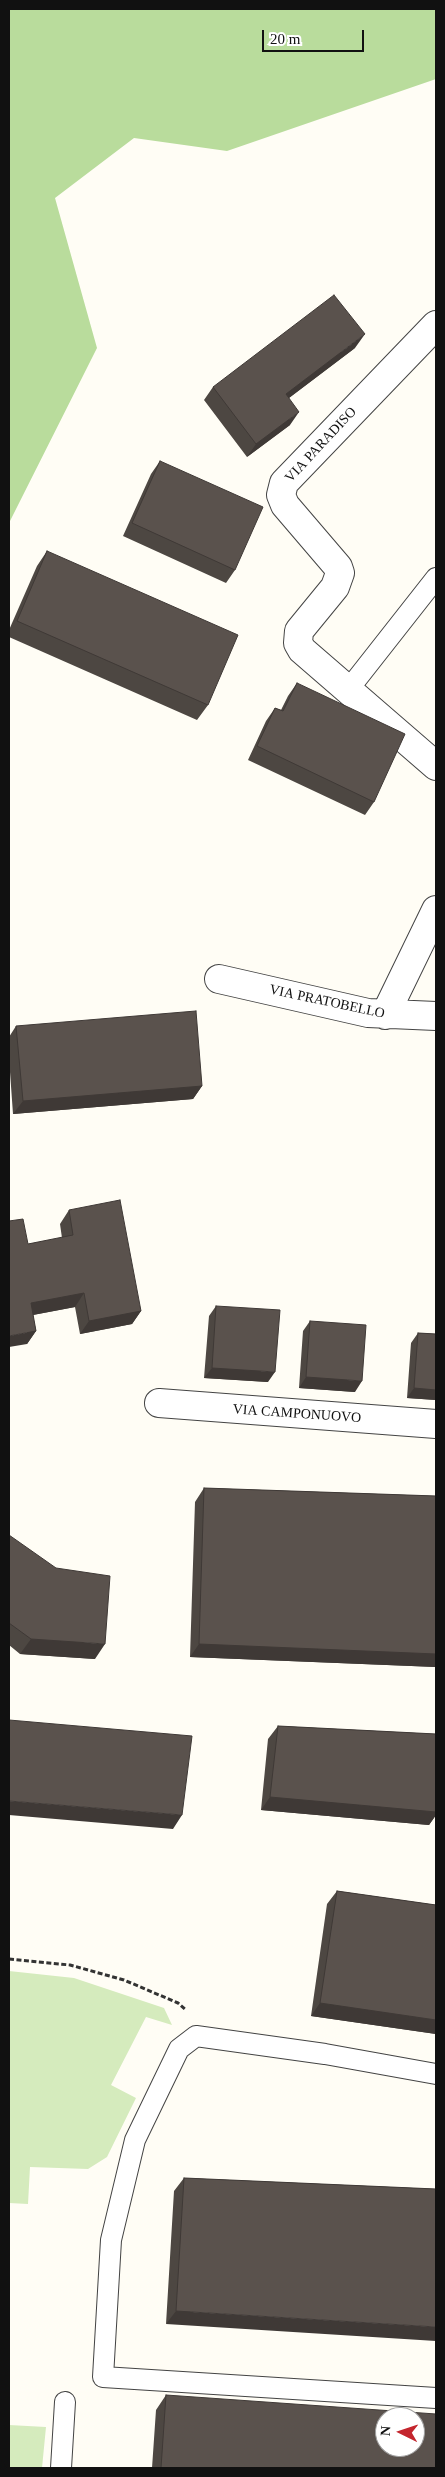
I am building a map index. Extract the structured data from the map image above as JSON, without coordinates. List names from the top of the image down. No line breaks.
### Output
{"streets":{"street":["VIA PARADISO","VIA PRATOBELLO","VIA CAMPONUOVO"]},"scale_bar":"20 m","north":"left"}
